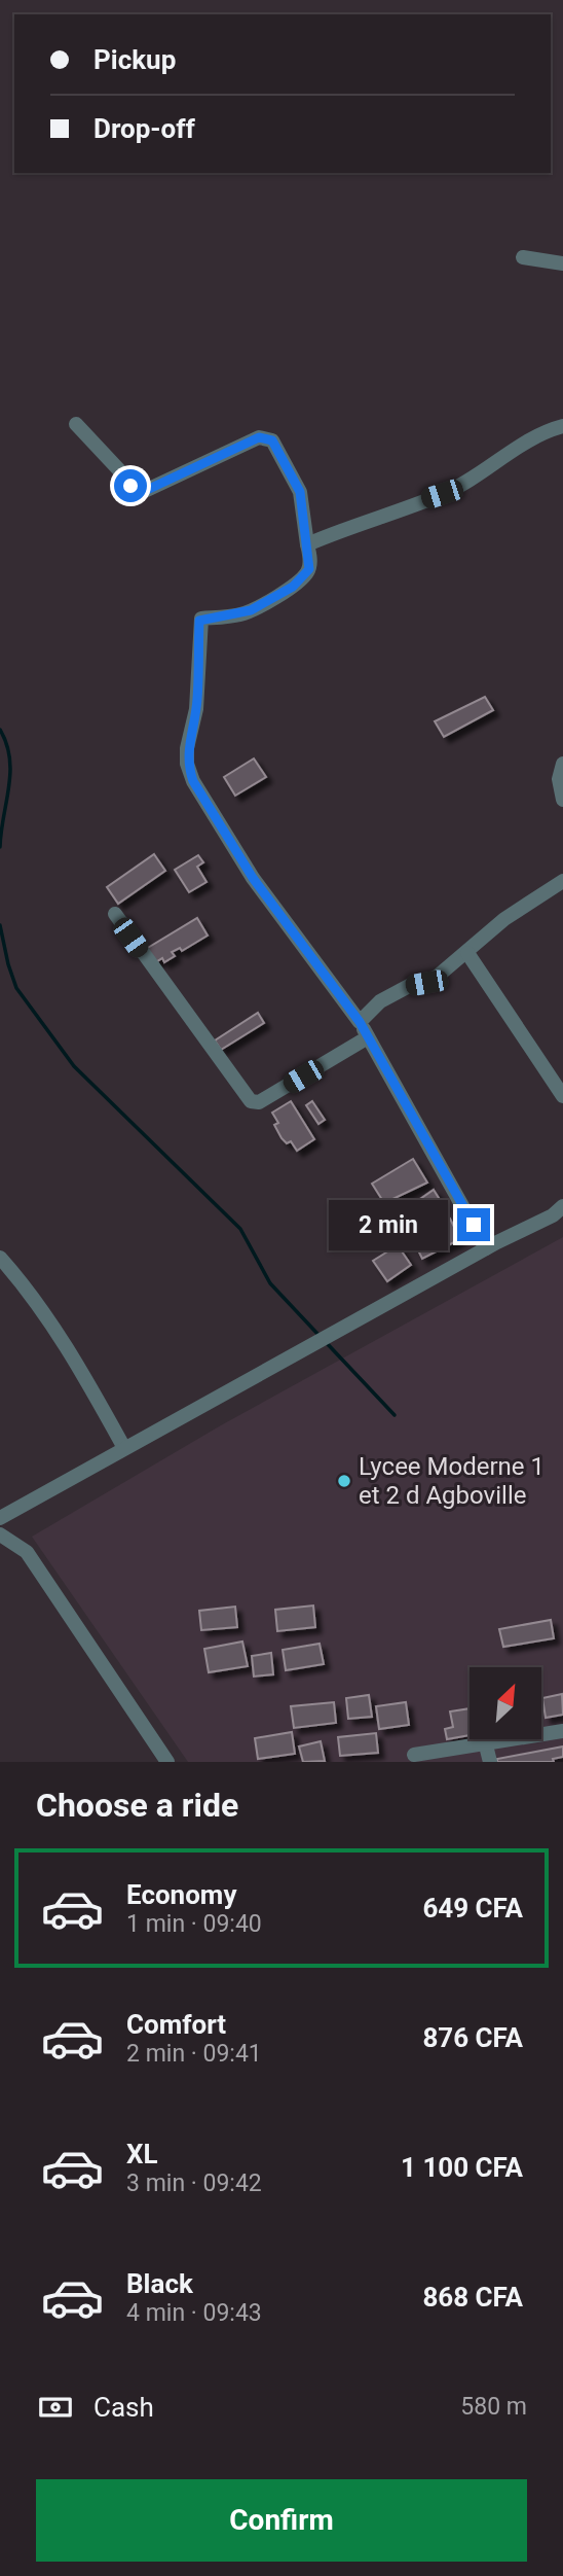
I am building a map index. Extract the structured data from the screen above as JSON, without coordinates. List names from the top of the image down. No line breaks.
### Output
{"places":["Lycee Moderne 1 et 2 d Agboville"],"north":"top right","page":{"banner":["Pickup","Drop-off"],"bubble":"2 min","heading":"Choose a ride","list":[{"name":"Economy","note":"1 min · 09:40","value":"649 CFA"},{"name":"Comfort","note":"2 min · 09:41","value":"876 CFA"},{"name":"XL","note":"3 min · 09:42","value":"1 100 CFA"},{"name":"Black","note":"4 min · 09:43","value":"868 CFA"}],"pay":["Cash","580 m"],"buttons":"Confirm"}}
